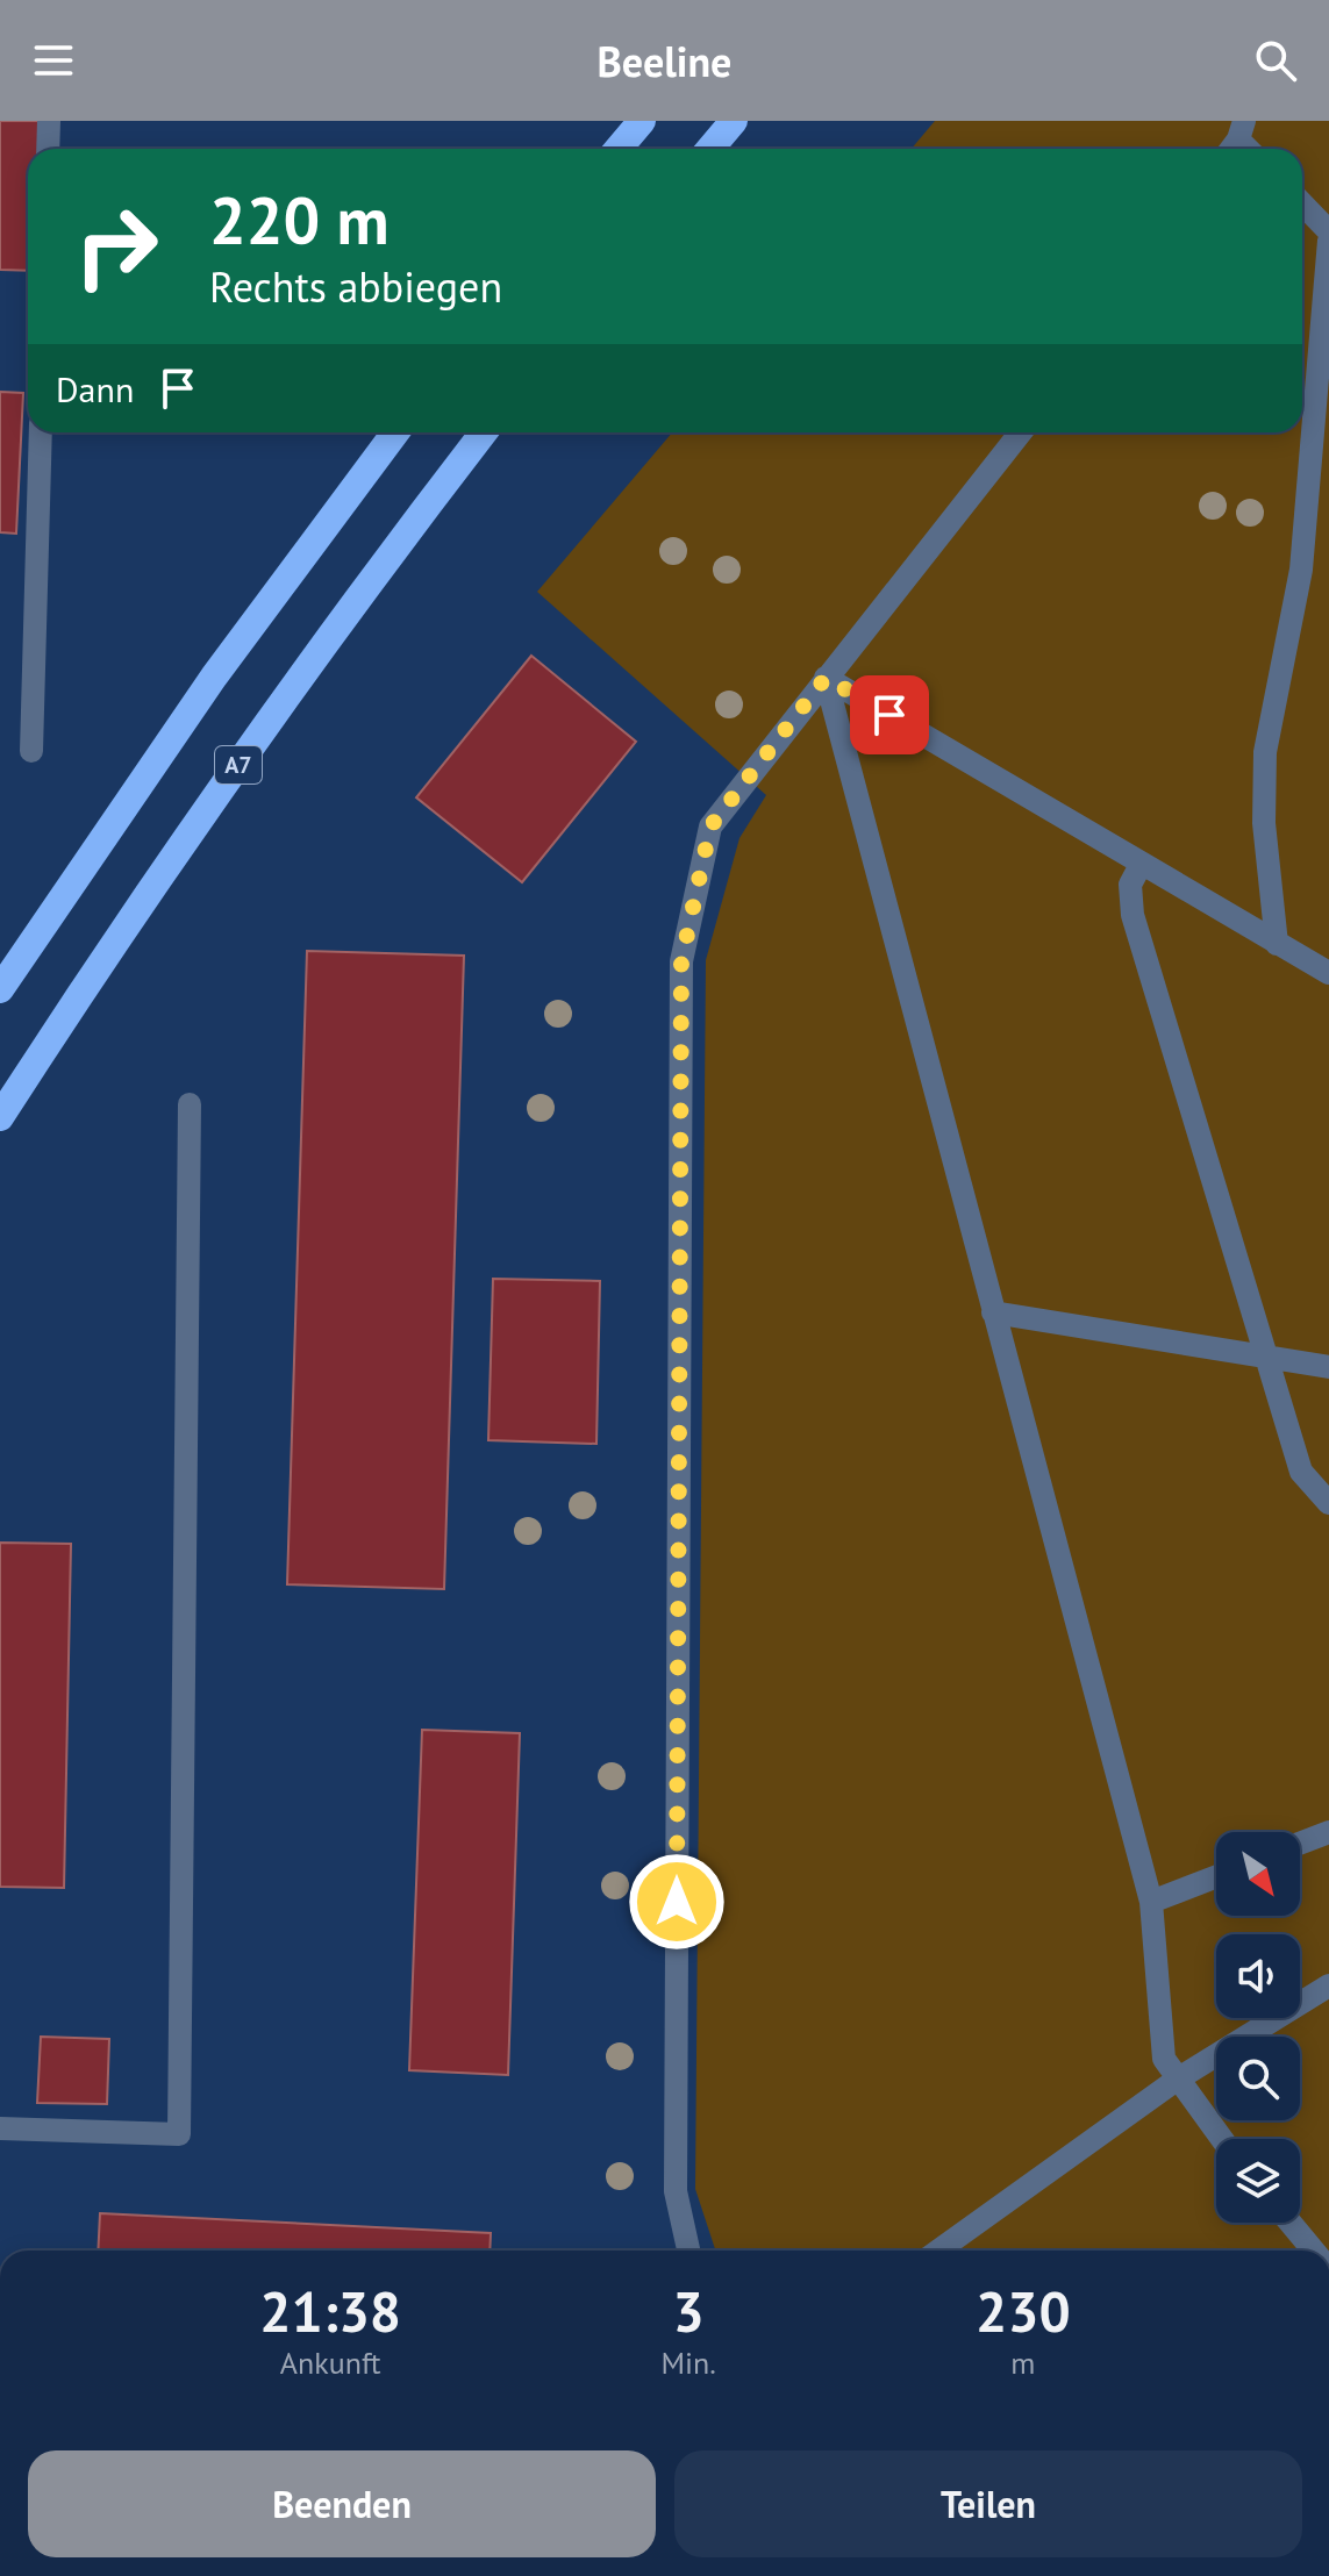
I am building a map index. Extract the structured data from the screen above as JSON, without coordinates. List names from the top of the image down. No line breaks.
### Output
{"streets":{"highway":["A7"]},"north":"bottom right","page":{"header":"Beeline","turn":["220 m","Rechts abbiegen"],"then":"Dann","eta":["21:38","Ankunft","3","Min.","230","m"],"buttons":["Beenden","Teilen"]}}
